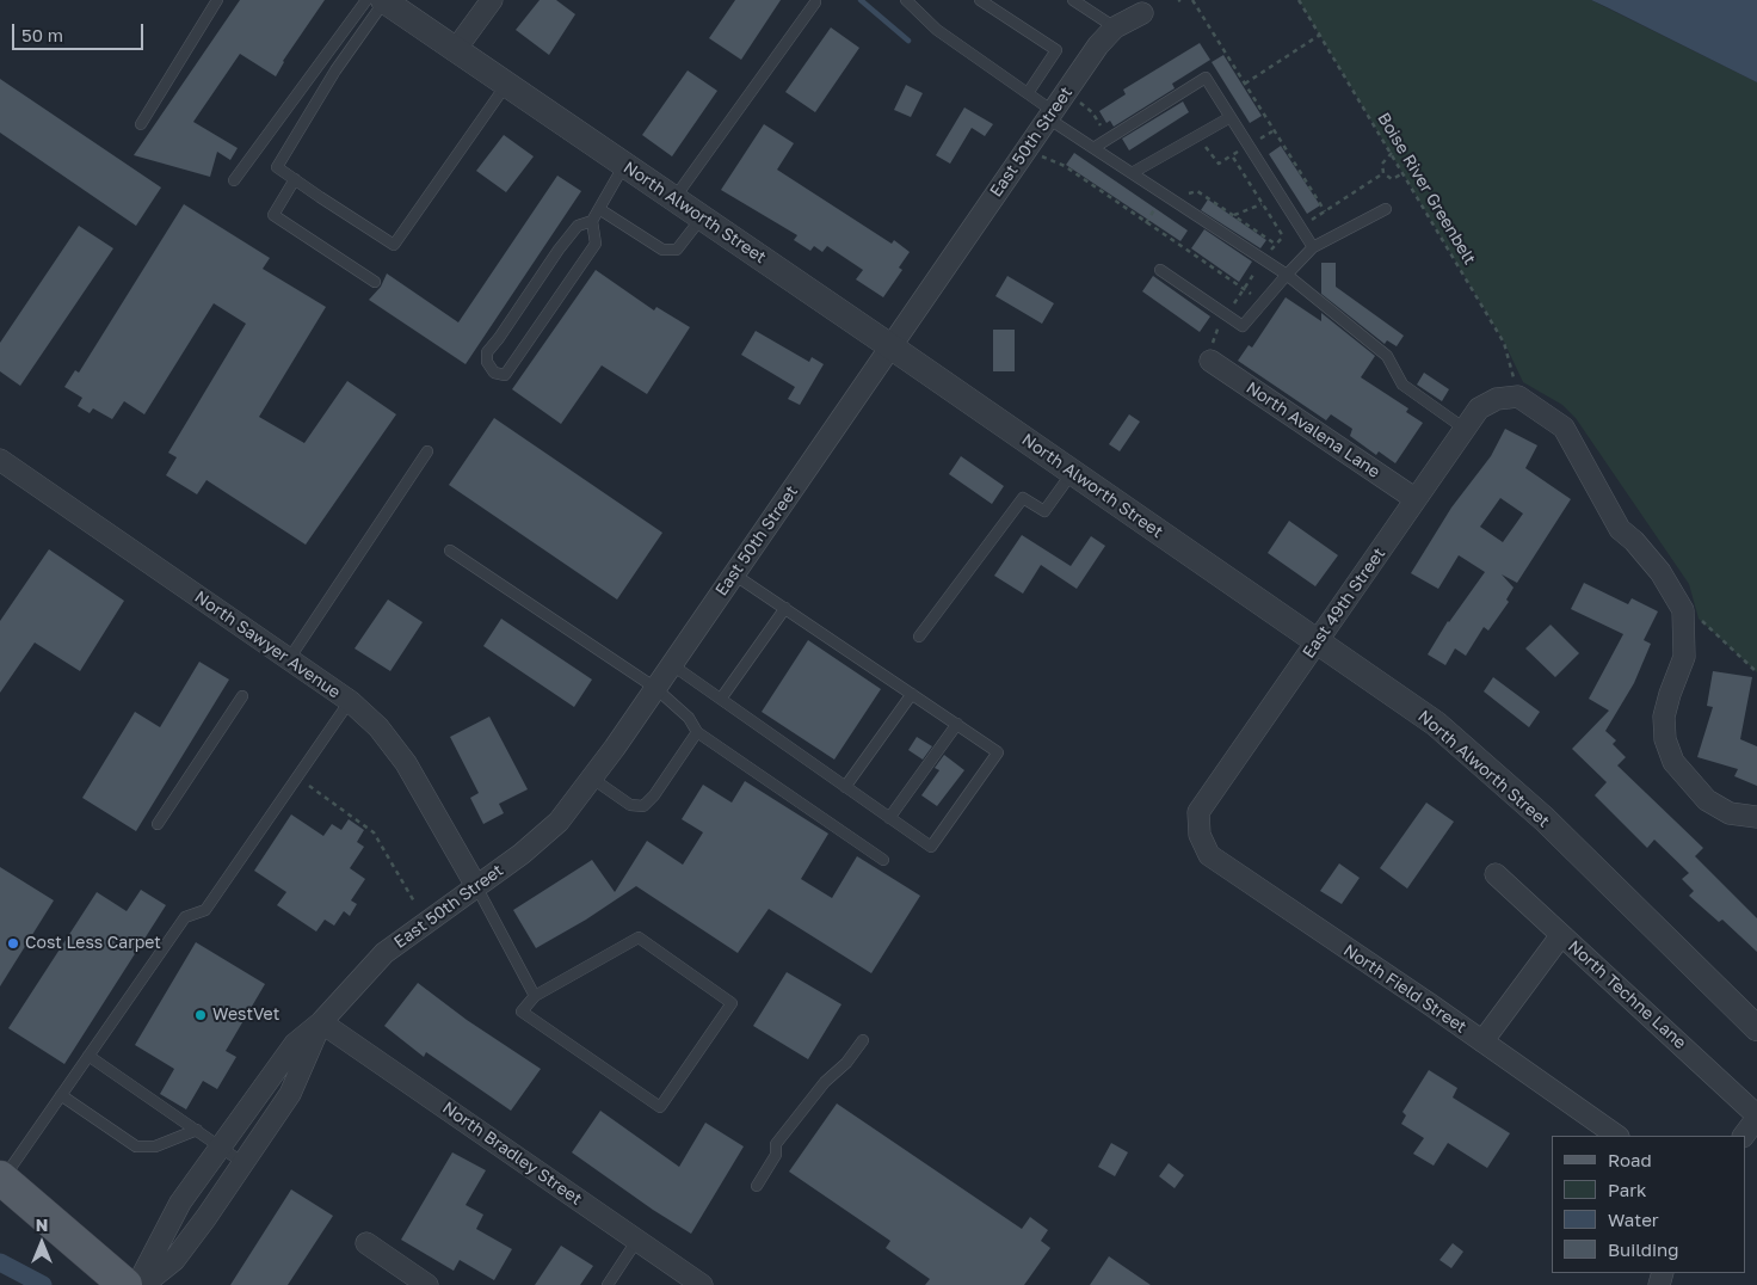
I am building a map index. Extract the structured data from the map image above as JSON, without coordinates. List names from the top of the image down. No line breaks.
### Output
{"streets":{"street":["East 50th Street","North Alworth Street","North Avalena Lane","East 49th Street","North Sawyer Avenue","North Field Street","North Techne Lane","North Bradley Street"],"path":["Boise River Greenbelt"]},"crossings":[["East 50th Street","North Alworth Street"],["East 50th Street","North Sawyer Avenue"],["East 50th Street","North Bradley Street"],["Boise River Greenbelt","East 49th Street"],["North Alworth Street","East 49th Street"],["North Avalena Lane","East 49th Street"],["East 49th Street","North Field Street"]],"places":["Cost Less Carpet","WestVet"],"legend":["Road","Park","Water","Building"],"scale_bar":"50 m","north":"top"}
